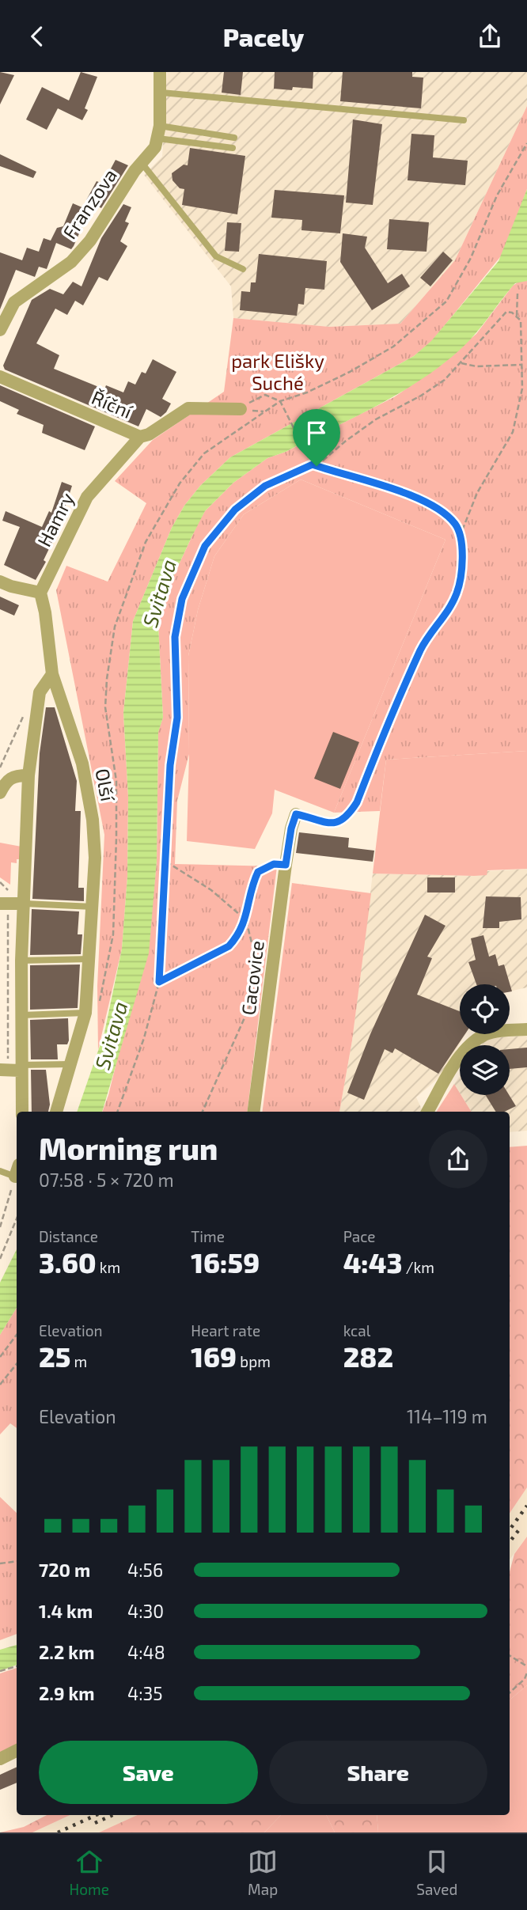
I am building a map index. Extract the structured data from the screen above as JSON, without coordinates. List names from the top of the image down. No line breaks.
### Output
{"streets":{"street":["Franzova","Říční","Hamry","Olší","Cacovice"]},"crossings":[["Říční","Hamry"],["Hamry","Olší"]],"water":["Svitava"],"parks":["park Elišky Suché"],"page":{"header":"Pacely","heading":["Morning run","07:58 · 5 × 720 m"],"stats":[["Distance","3.60 km"],["Time","16:59"],["Pace","4:43 /km"],["Elevation","25 m"],["Heart rate","169 bpm"],["kcal","282"]],"chart":["Elevation","114–119 m"],"list":[{"name":"720 m","note":"4:56"},{"name":"1.4 km","note":"4:30"},{"name":"2.2 km","note":"4:48"},{"name":"2.9 km","note":"4:35"}],"buttons":["Save","Share"],"tabs":["Home","Map","Saved"]}}
